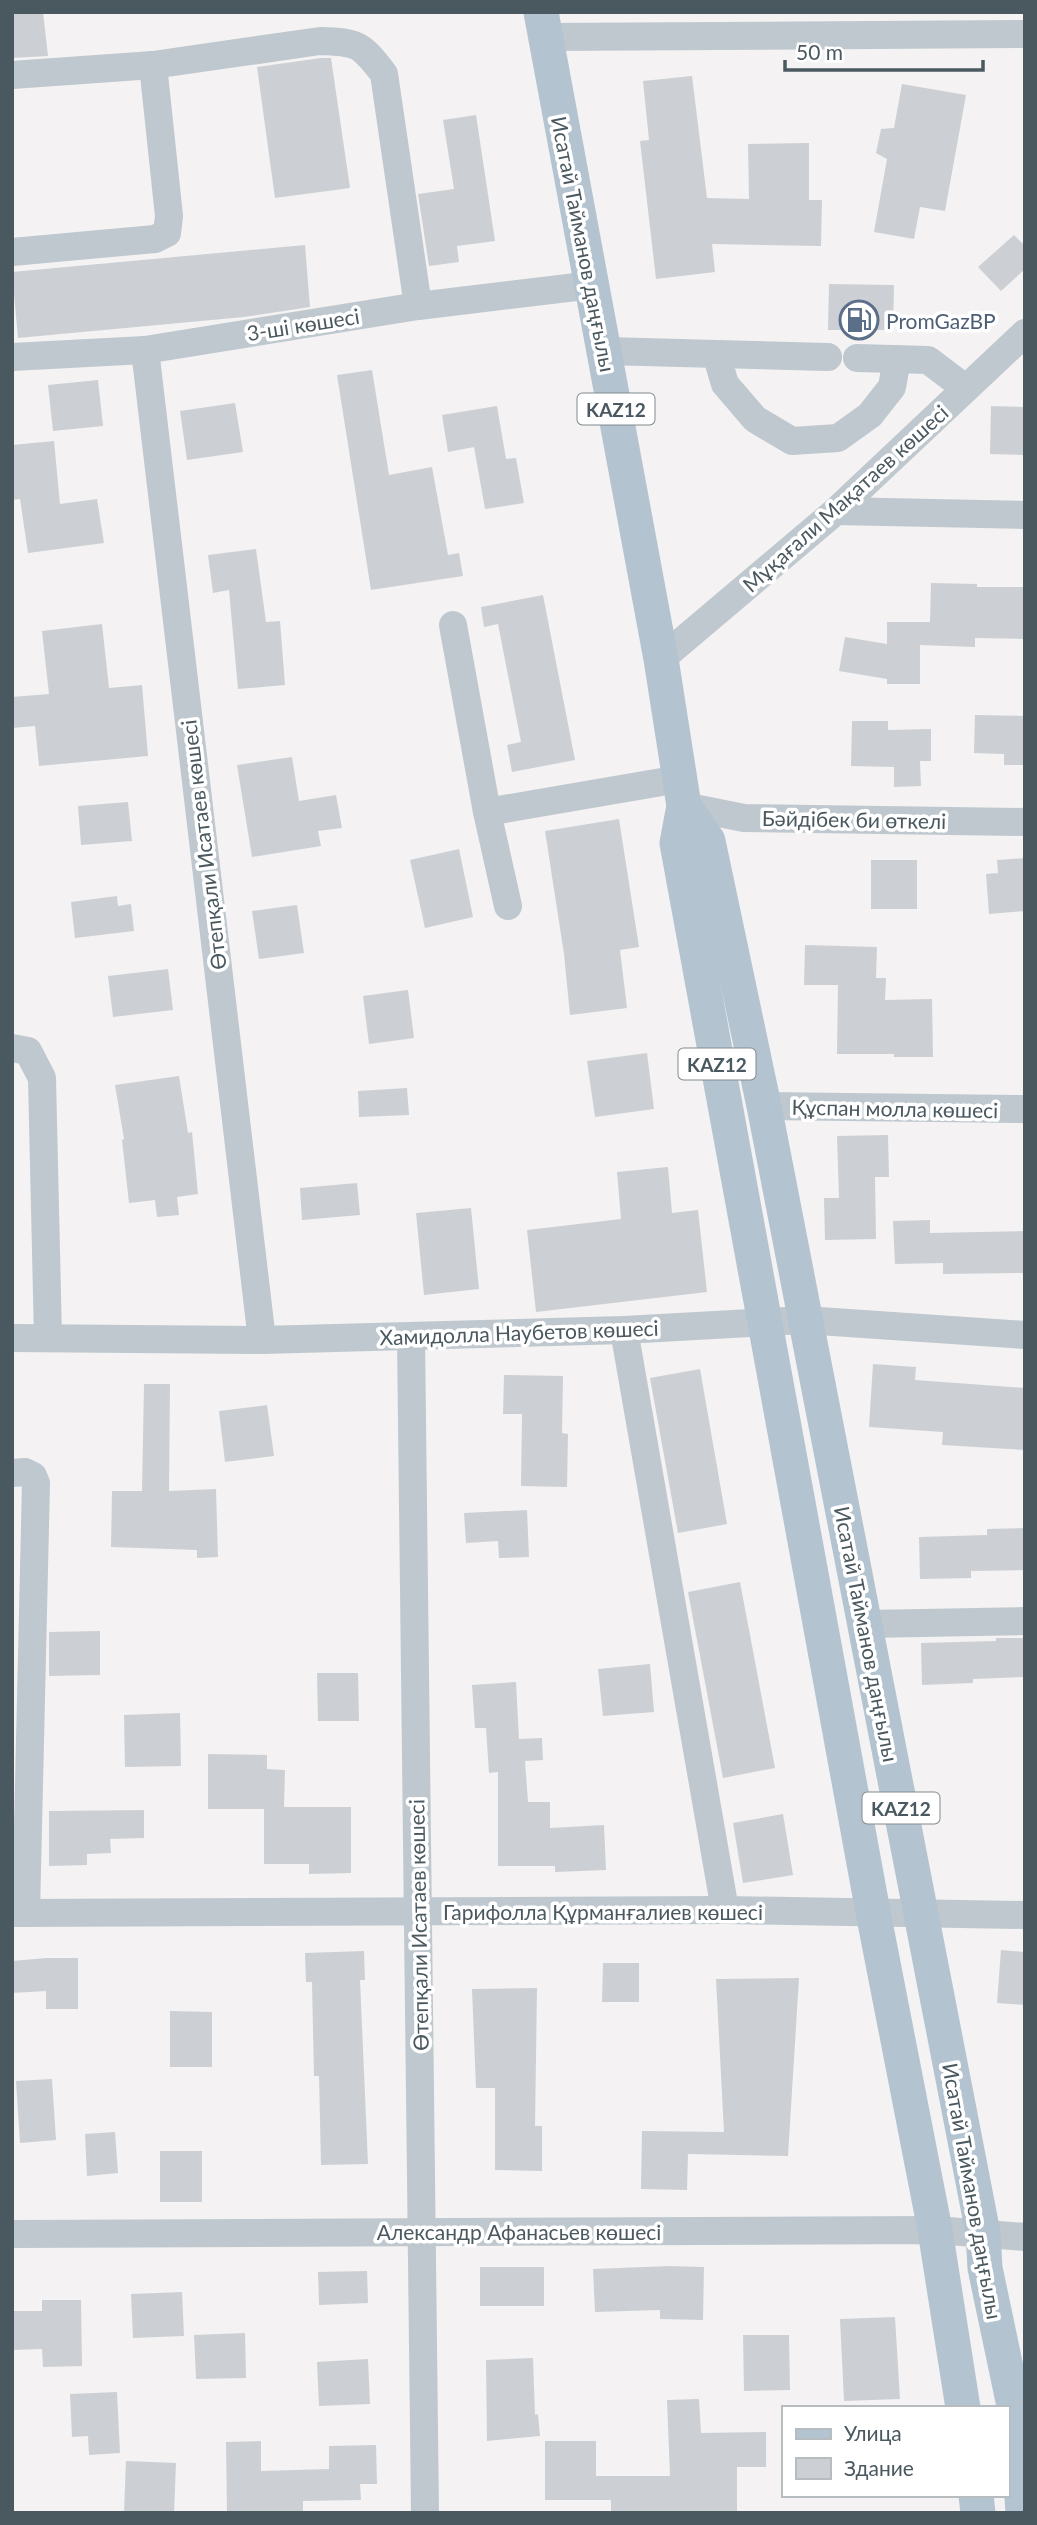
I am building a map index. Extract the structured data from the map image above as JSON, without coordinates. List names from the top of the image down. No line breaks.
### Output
{"streets":{"main road":["Исатай Тайманов даңғылы","KAZ12"],"street":["3-ші көшесі","Мұқағали Мақатаев көшесі","Бәйдібек би өткелі","Өтепқали Исатаев көшесі","Құспан молла көшесі","Хамидолла Наубетов көшесі","Гарифолла Құрманғалиев көшесі","Александр Афанасьев көшесі"]},"crossings":[["Исатай Тайманов даңғылы","3-ші көшесі"],["Исатай Тайманов даңғылы","Мұқағали Мақатаев көшесі"],["Исатай Тайманов даңғылы","Бәйдібек би өткелі"],["Исатай Тайманов даңғылы","Құспан молла көшесі"],["Исатай Тайманов даңғылы","Хамидолла Наубетов көшесі"],["Исатай Тайманов даңғылы","Гарифолла Құрманғалиев көшесі"],["Исатай Тайманов даңғылы","Александр Афанасьев көшесі"],["3-ші көшесі","Өтепқали Исатаев көшесі"],["Өтепқали Исатаев көшесі","Хамидолла Наубетов көшесі"],["Өтепқали Исатаев көшесі","Гарифолла Құрманғалиев көшесі"],["Өтепқали Исатаев көшесі","Александр Афанасьев көшесі"]],"places":{"fuel station":["PromGazBP"]},"legend":["Улица","Здание"],"scale_bar":"50 m"}
